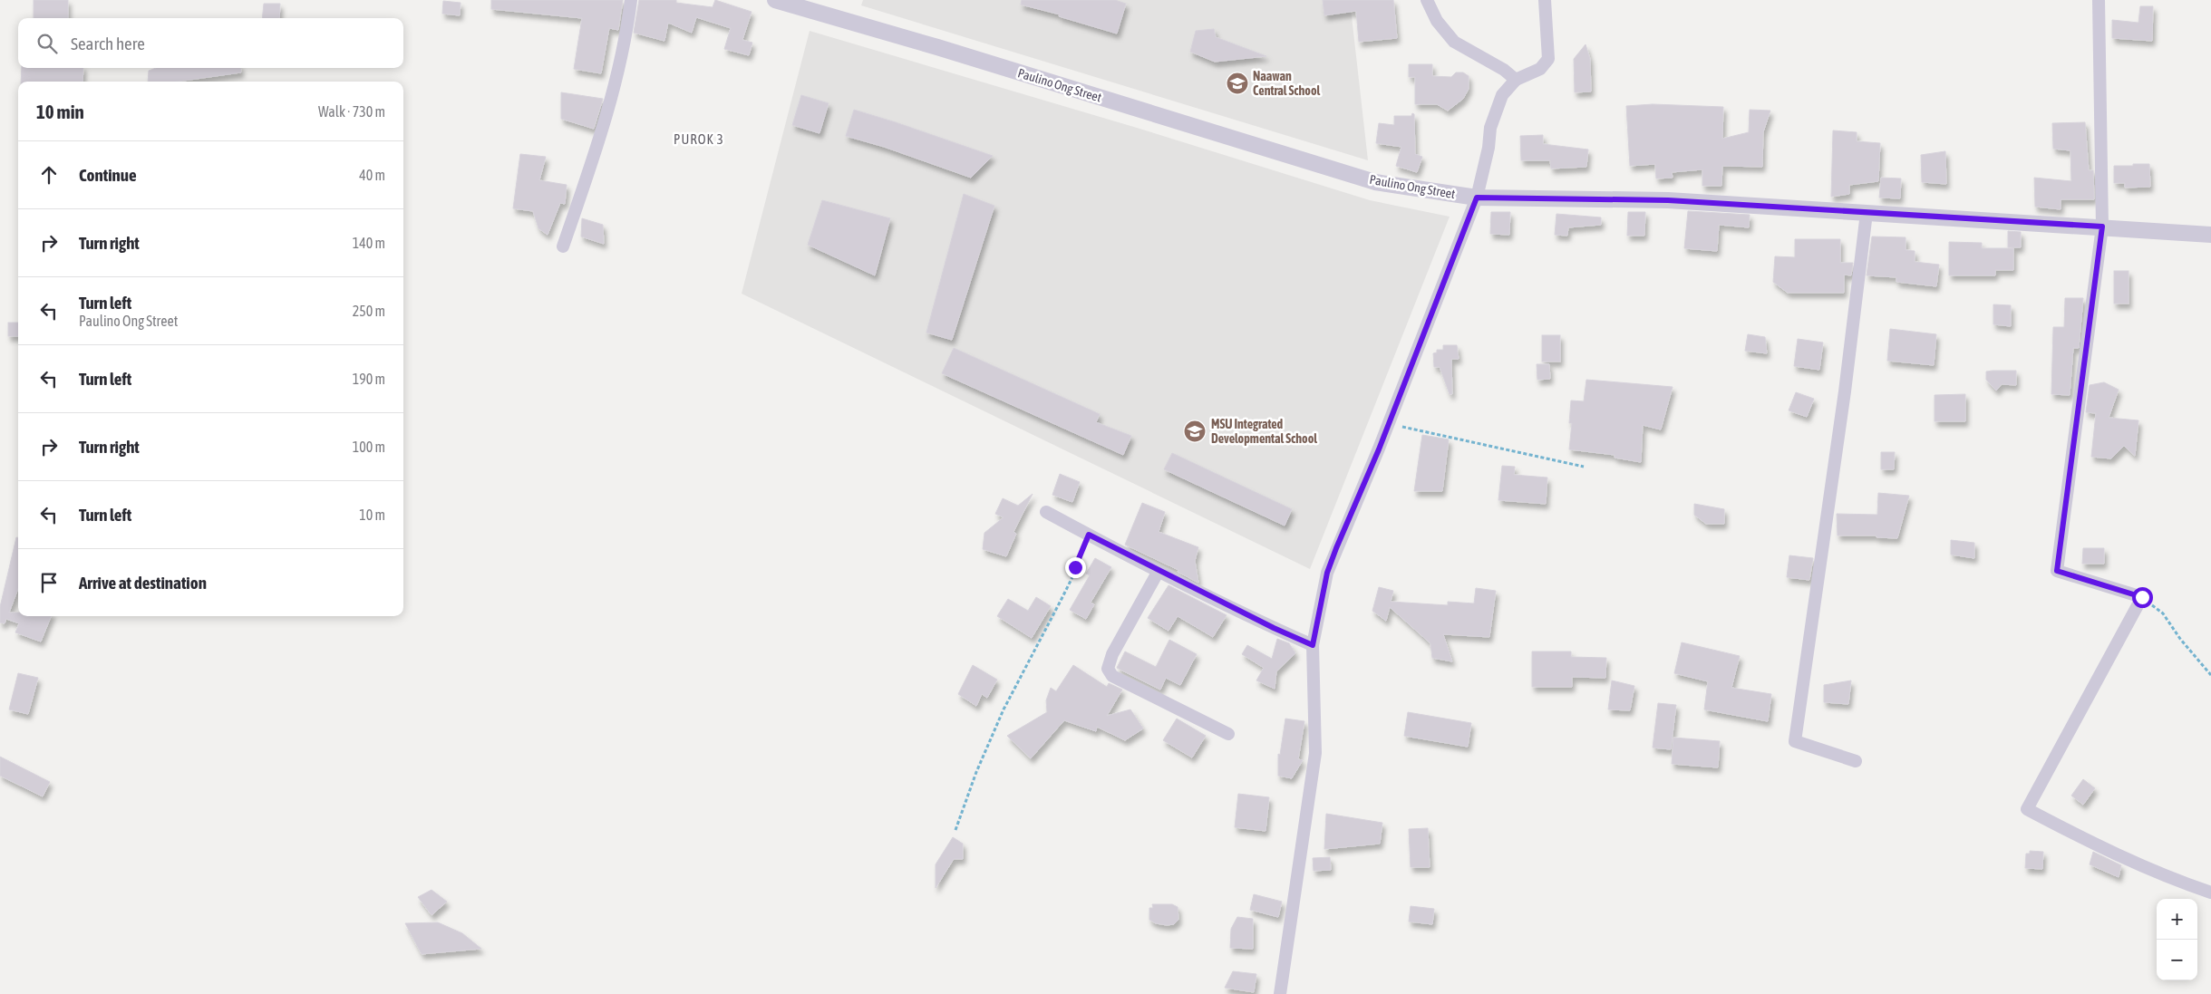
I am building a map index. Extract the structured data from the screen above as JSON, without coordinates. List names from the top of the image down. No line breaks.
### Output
{"streets":{"street":["Paulino Ong Street"]},"districts":["PUROK 3"],"places":{"school or university":["Naawan Central School","MSU Integrated Developmental School"]},"page":{"search":"Search here","heading":["10 min","Walk · 730 m"],"list":[["Continue","40 m"],["Turn right","140 m"],["Turn left","Paulino Ong Street","250 m"],["Turn left","190 m"],["Turn right","100 m"],["Turn left","10 m"],"Arrive at destination"],"map_buttons":["+","−"]}}
